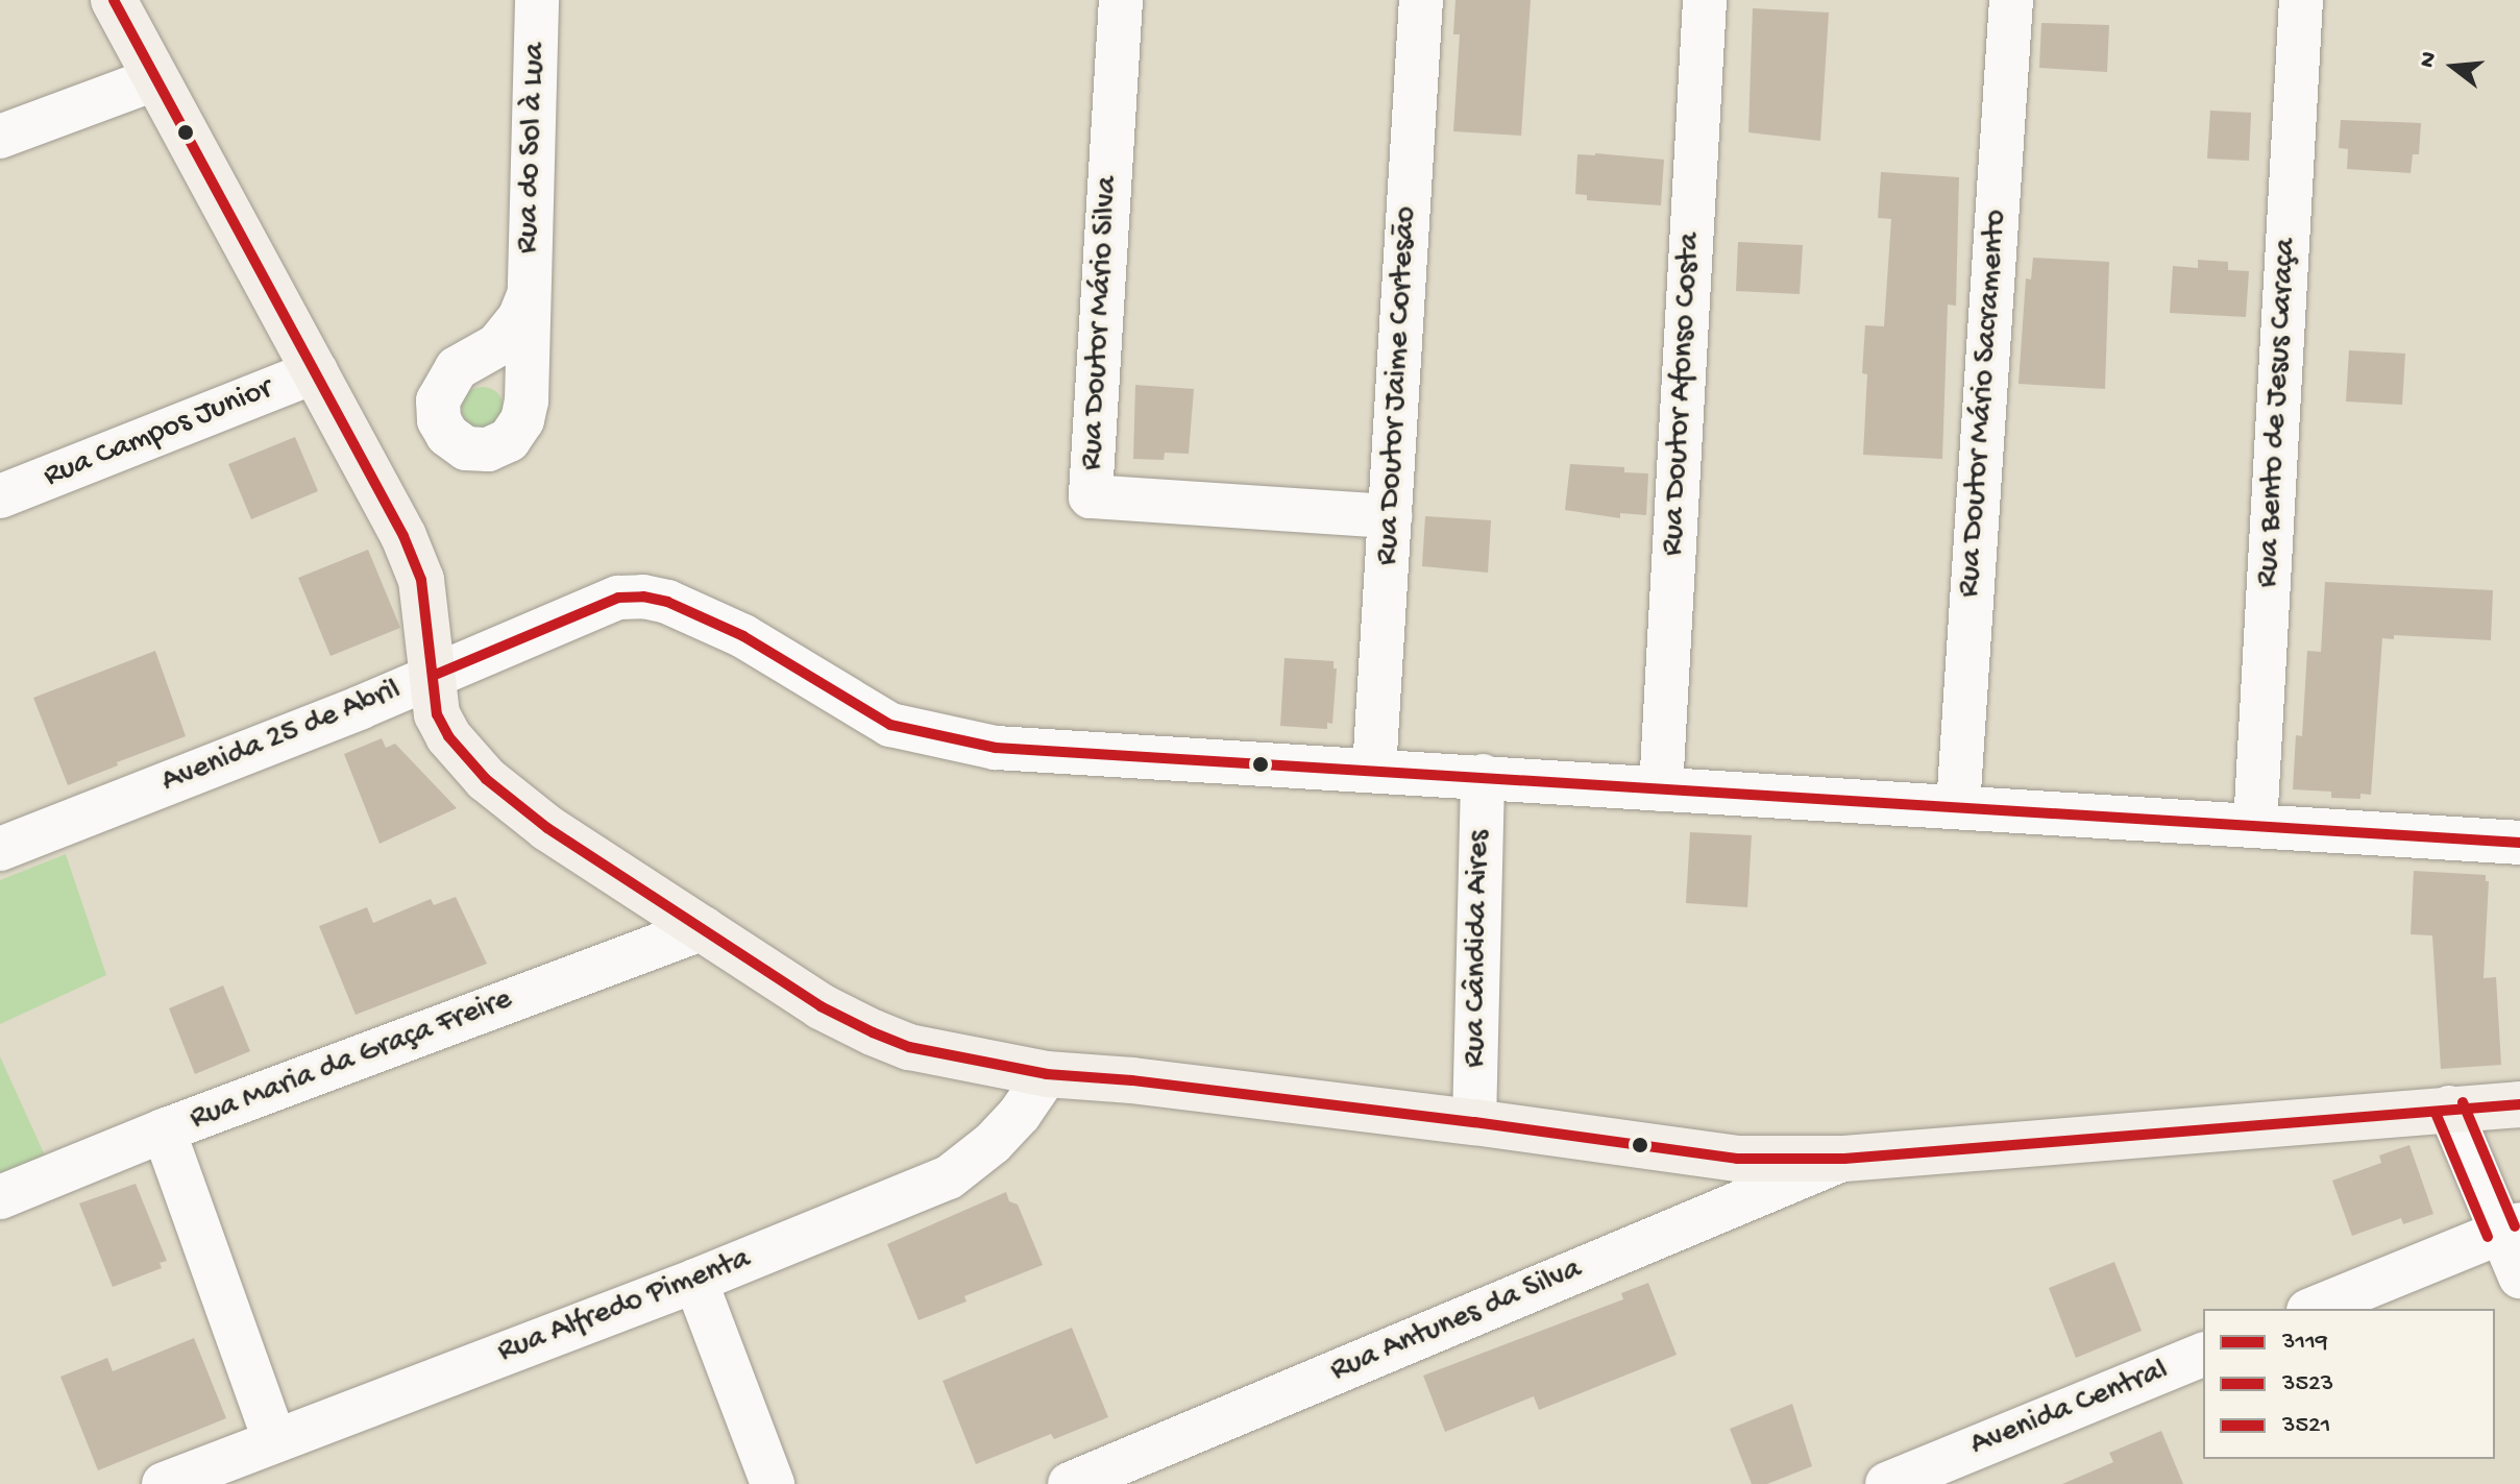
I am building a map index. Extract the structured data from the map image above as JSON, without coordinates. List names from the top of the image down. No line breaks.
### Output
{"streets":{"street":["Rua do Sol à Lua","Rua Doutor Mário Silva","Rua Doutor Jaime Cortesão","Rua Doutor Afonso Costa","Rua Doutor Mário Sacramento","Rua Bento de Jesus Caraça","Rua Campos Junior","Avenida 25 de Abril","Rua Cândida Aires","Rua Maria da Graça Freire","Rua Alfredo Pimenta","Rua Antunes da Silva","Avenida Central"]},"crossings":[["Rua Doutor Mário Silva","Rua Doutor Jaime Cortesão"],["Rua Doutor Jaime Cortesão","Avenida 25 de Abril"],["Rua Doutor Afonso Costa","Avenida 25 de Abril"],["Rua Doutor Mário Sacramento","Avenida 25 de Abril"],["Rua Bento de Jesus Caraça","Avenida 25 de Abril"],["Avenida 25 de Abril","Rua Cândida Aires"]],"lines":["transit line 3119","transit line 3521","transit line 3523"],"legend":["3119","3523","3521"],"north":"left"}
